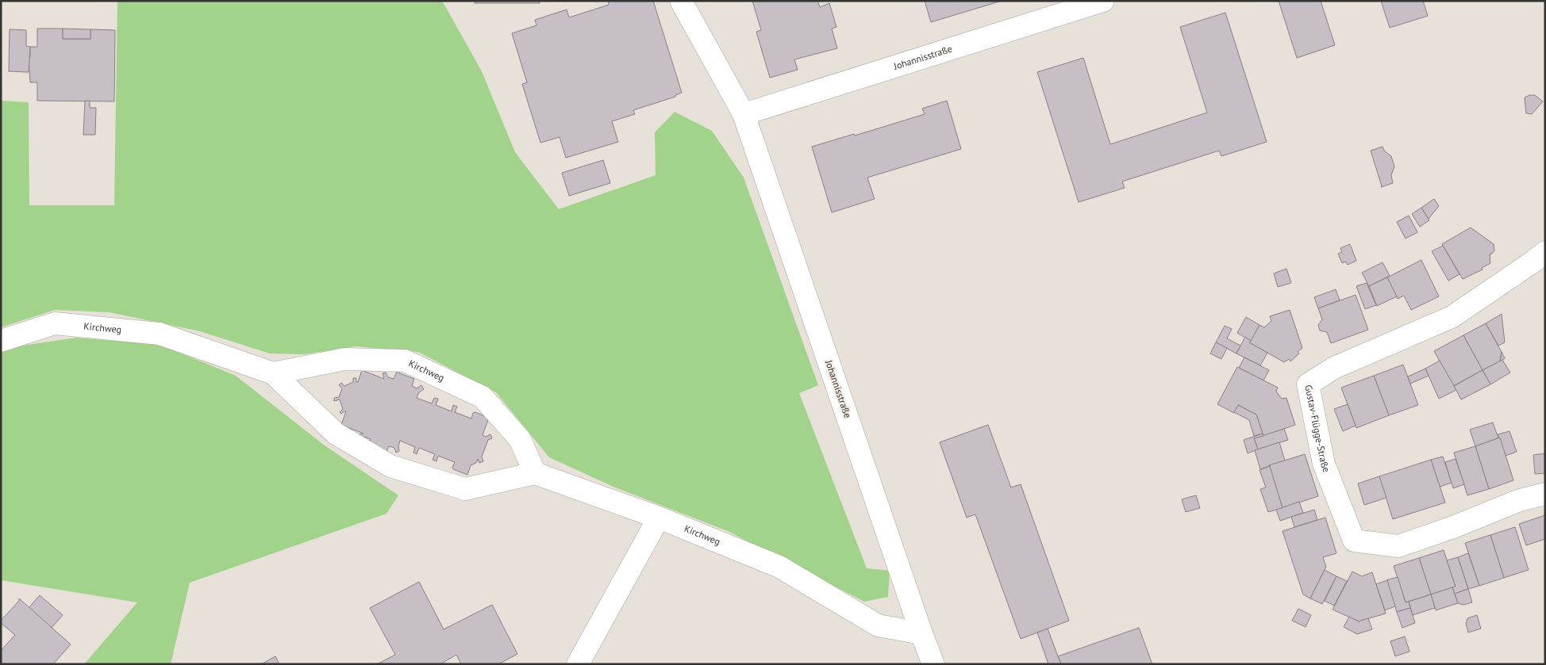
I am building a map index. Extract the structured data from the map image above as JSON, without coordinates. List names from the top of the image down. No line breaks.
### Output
{"streets":{"street":["Johannisstraße","Kirchweg","Gustav-Flügge-Straße"]},"crossings":[["Johannisstraße","Kirchweg"]]}
